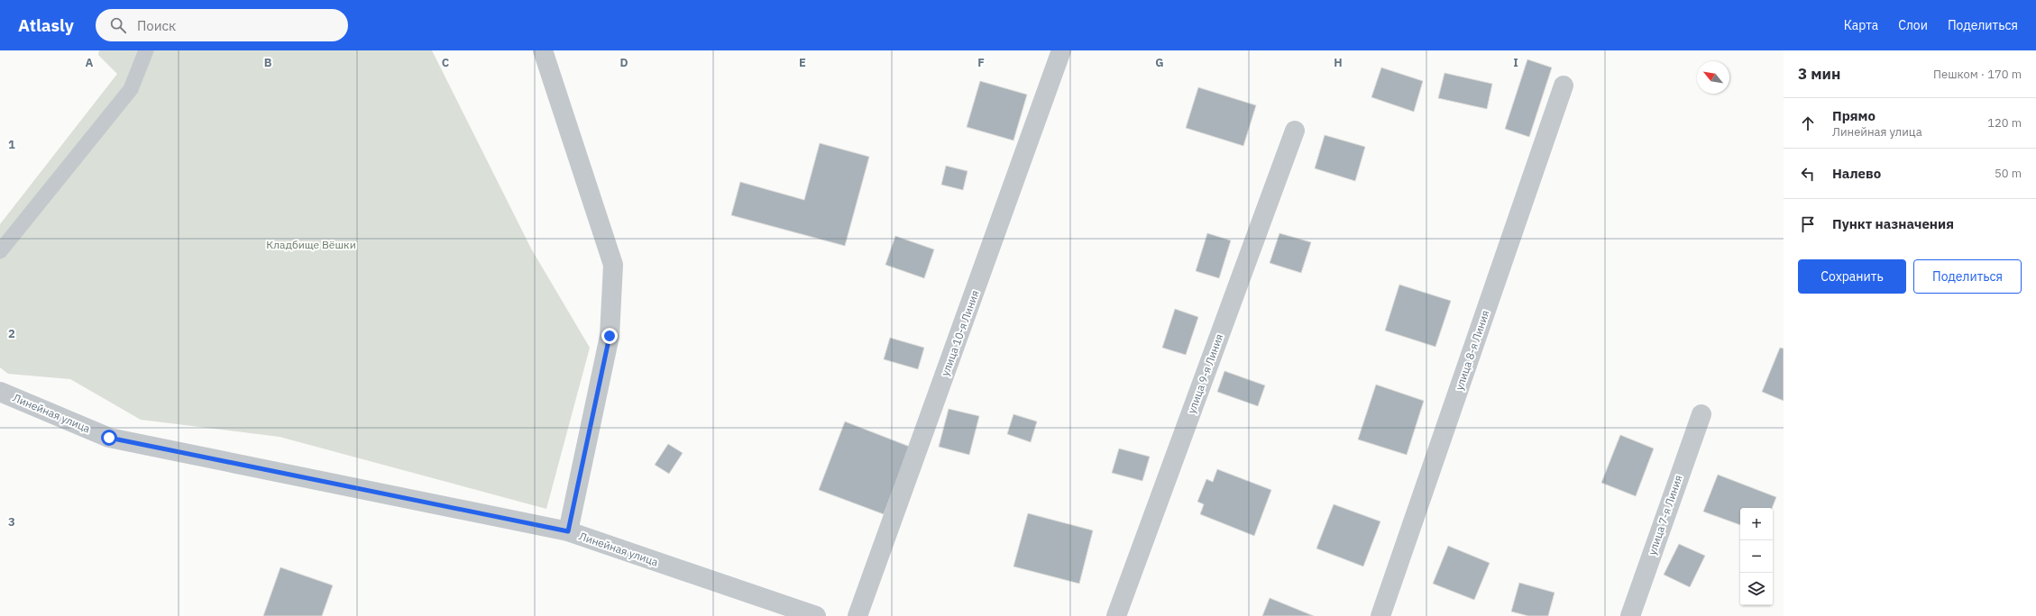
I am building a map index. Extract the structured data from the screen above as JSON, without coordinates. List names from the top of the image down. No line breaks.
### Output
{"streets":{"street":["улица 10-я Линия","улица 8-я Линия","улица 9-я Линия","Линейная улица","улица 7-я Линия"]},"parks":["Кладбище Вёшки"],"north":"top left","page":{"header":"Atlasly","search":"Поиск","nav":["Карта","Слои","Поделиться"],"heading":["3 мин","Пешком · 170 m"],"list":[["Прямо","Линейная улица","120 m"],["Налево","50 m"],"Пункт назначения"],"buttons":["Сохранить","Поделиться"],"map_buttons":["+","−"]},"grid":{"columns":["A","B","C","D","E","F","G","H","I"],"rows":["1","2","3"]}}
